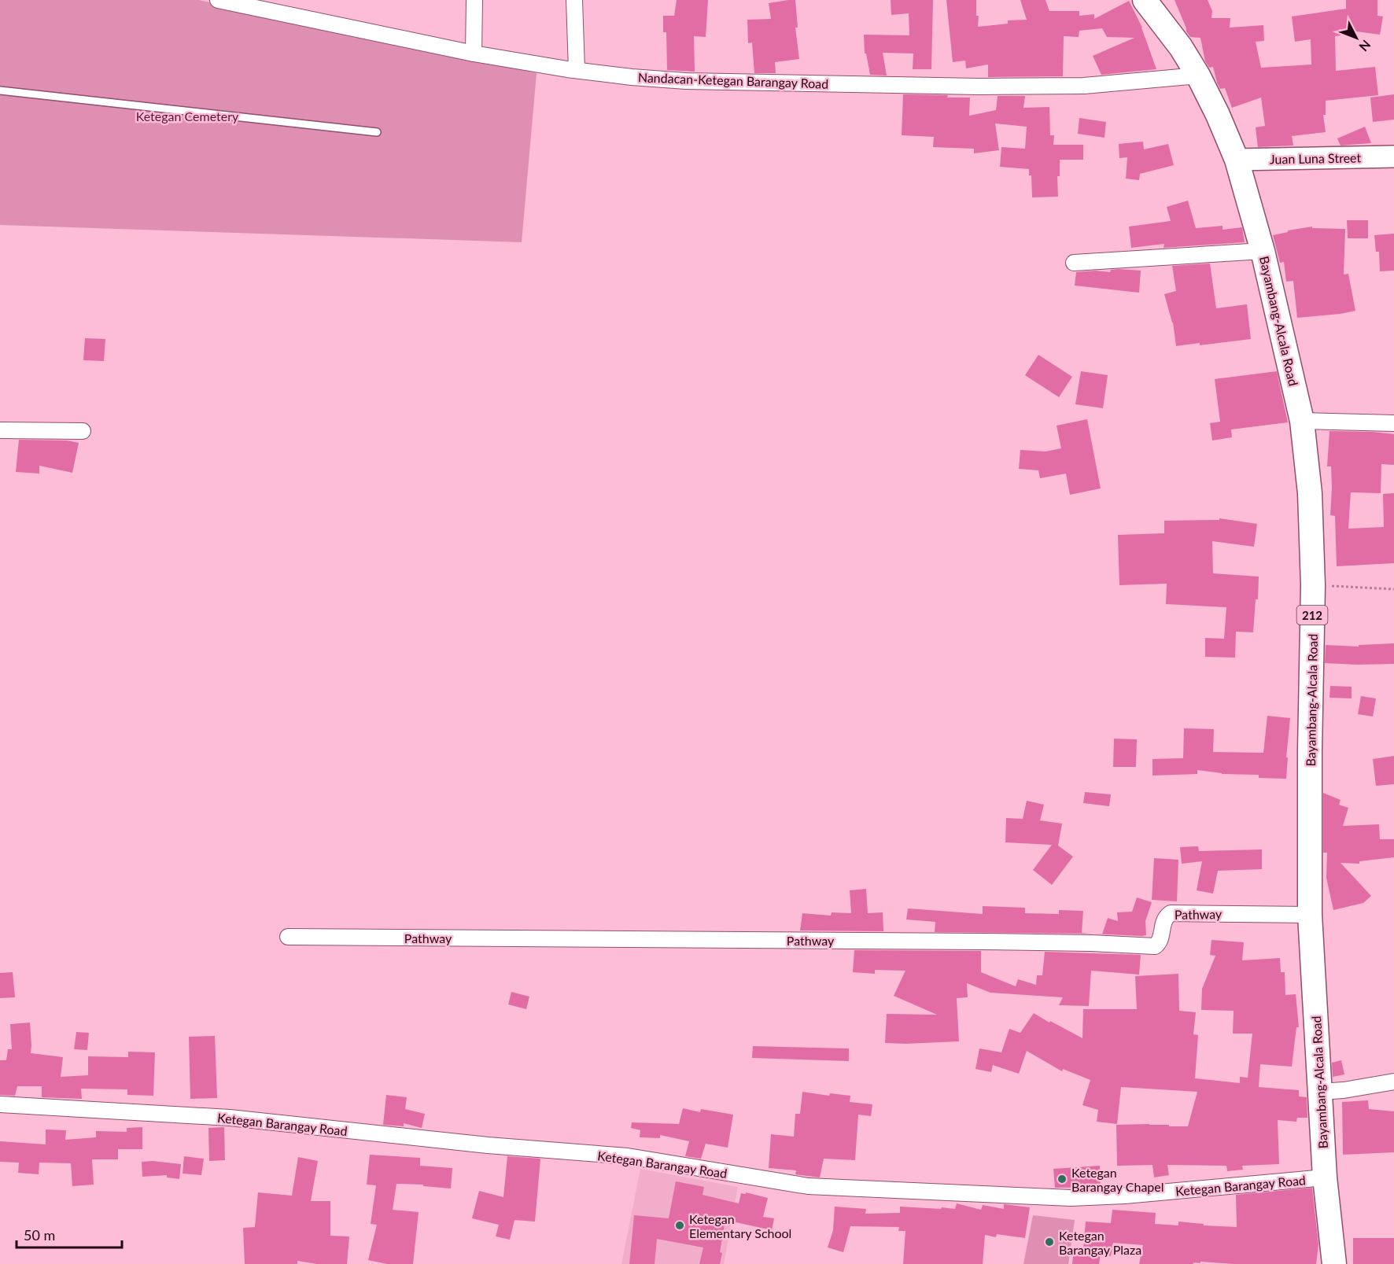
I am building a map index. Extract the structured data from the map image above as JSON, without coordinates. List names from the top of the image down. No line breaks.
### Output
{"streets":{"main road":["Bayambang-Alcala Road","212"],"street":["Nandacan-Ketegan Barangay Road","Juan Luna Street","Pathway","Ketegan Barangay Road"]},"crossings":[["Nandacan-Ketegan Barangay Road","Bayambang-Alcala Road"],["Juan Luna Street","Bayambang-Alcala Road"],["Bayambang-Alcala Road","Pathway"],["Bayambang-Alcala Road","Ketegan Barangay Road"]],"parks":["Ketegan Cemetery"],"places":["Ketegan Barangay Chapel","Ketegan Elementary School","Ketegan Barangay Plaza"],"scale_bar":"50 m","north":"bottom right"}
